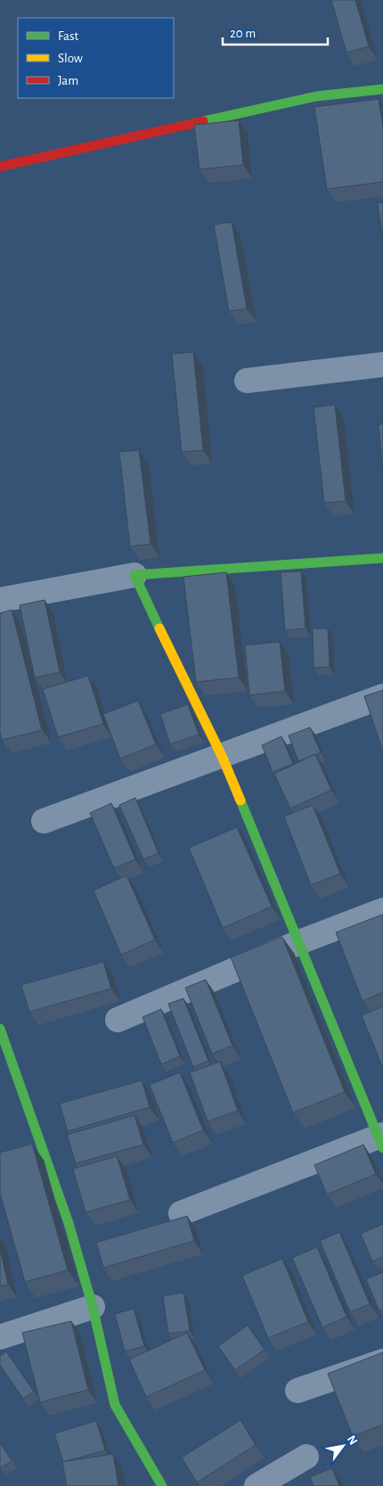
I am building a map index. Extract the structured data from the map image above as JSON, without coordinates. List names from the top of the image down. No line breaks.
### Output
{"legend":["Fast","Slow","Jam"],"scale_bar":"20 m","north":"top right"}
